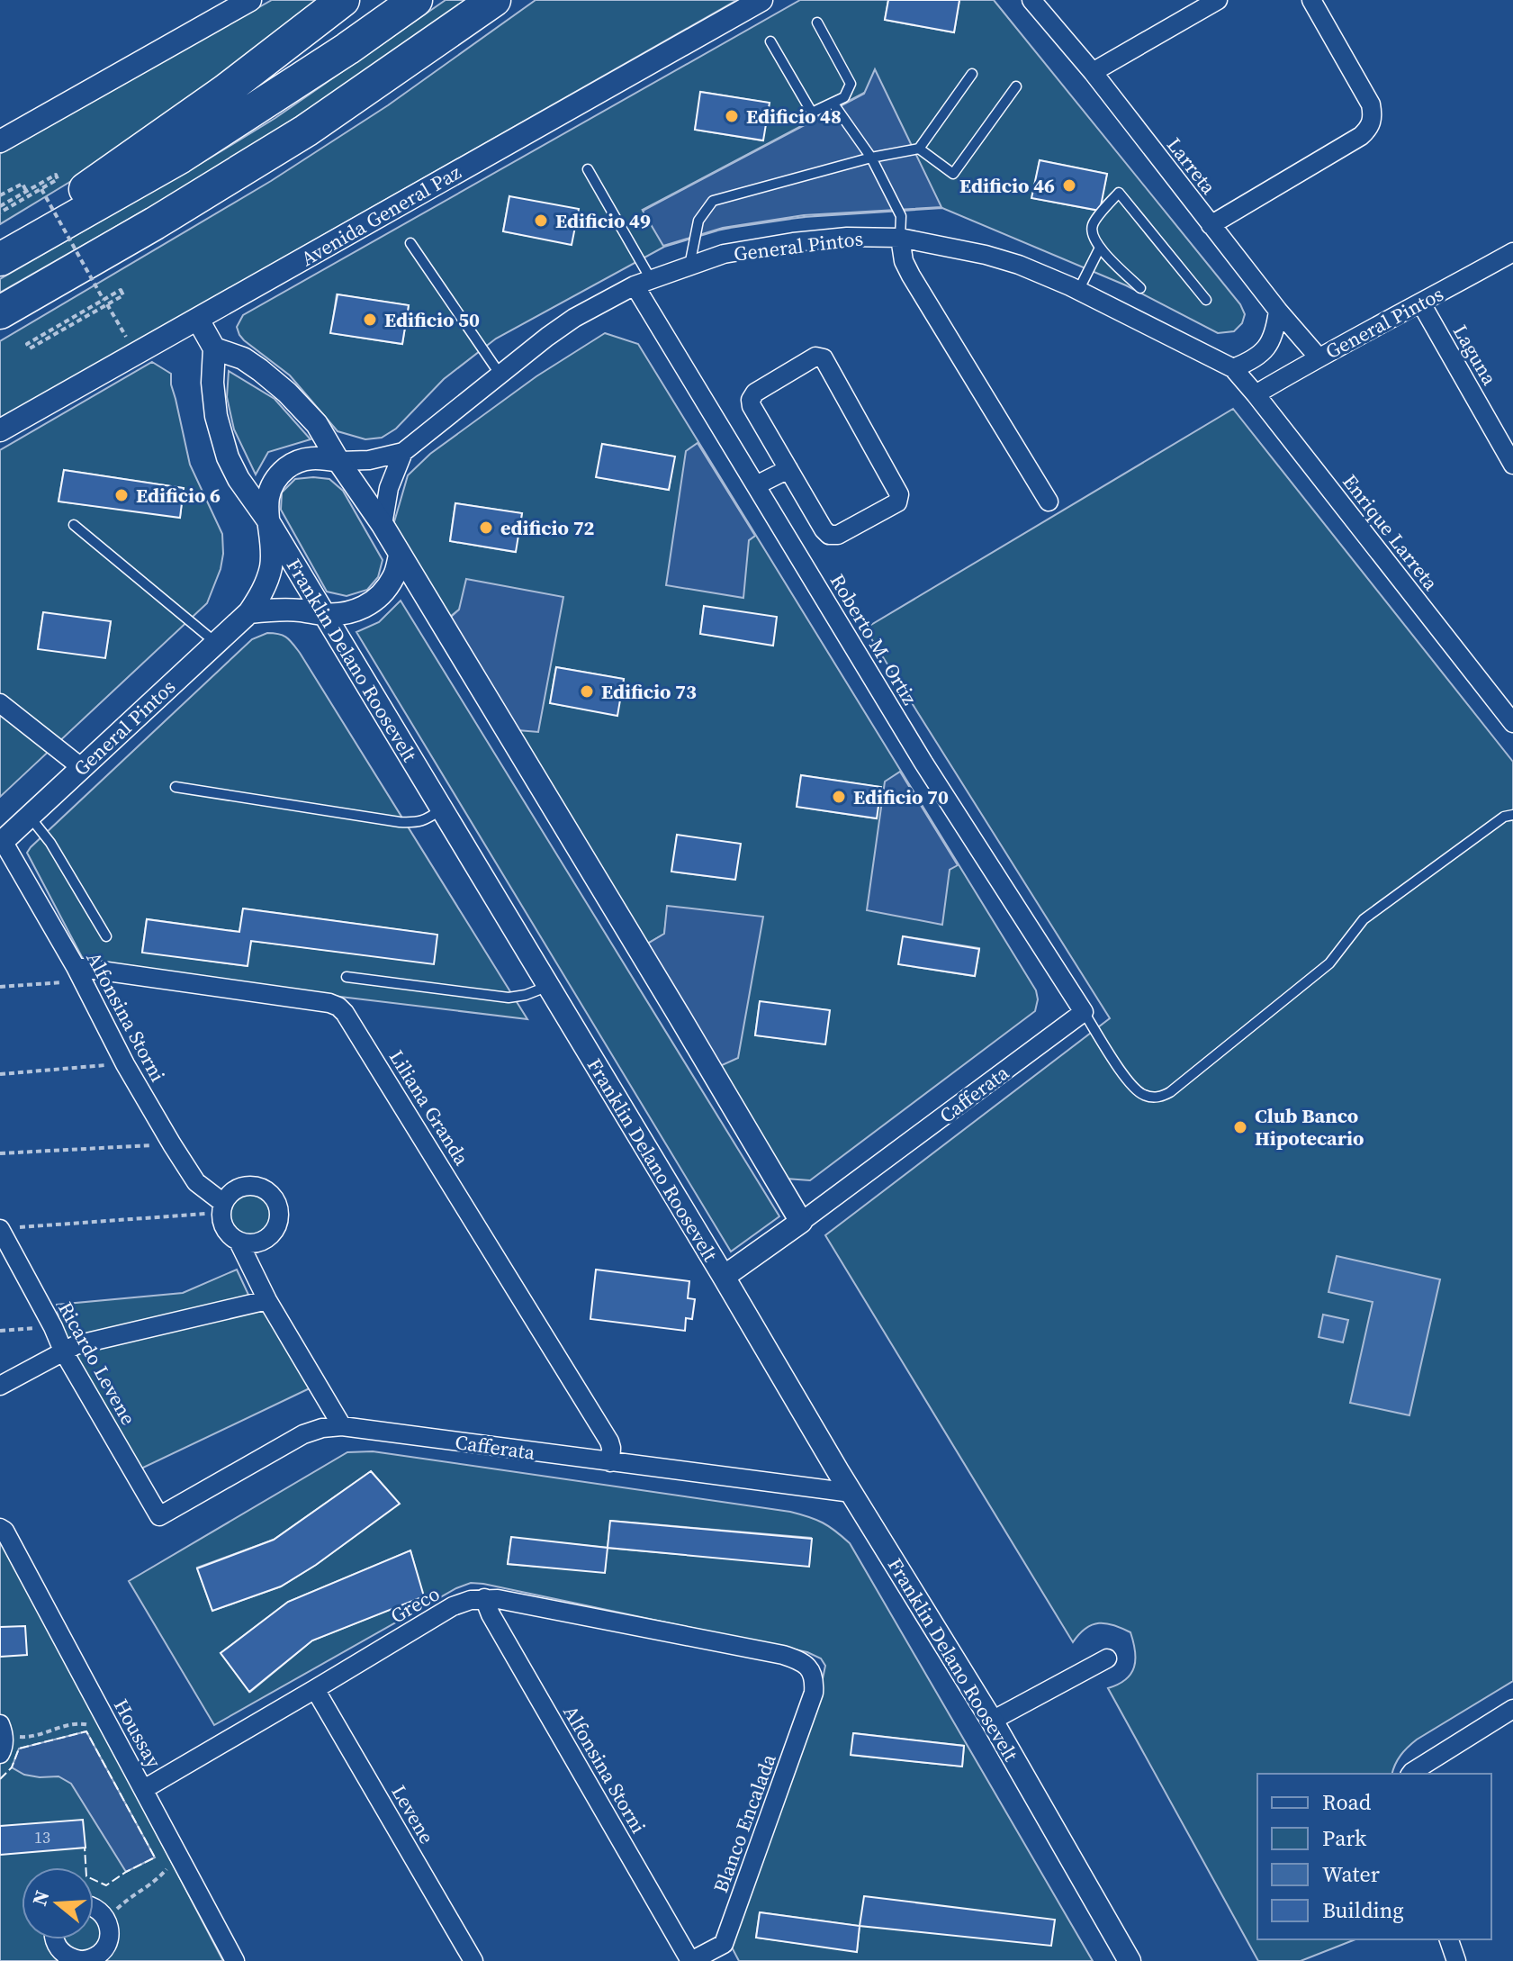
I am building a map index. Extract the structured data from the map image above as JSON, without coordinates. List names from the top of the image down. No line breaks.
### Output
{"streets":{"street":["Larreta","Avenida General Paz","General Pintos","Laguna","Enrique Larreta","Roberto M. Ortiz","Franklin Delano Roosevelt","Alfonsina Storni","Cafferata","Liliana Granda","Ricardo Levene","Greco","Houssay","Levene","Blanco Encalada"]},"crossings":[["Larreta","General Pintos"],["General Pintos","Laguna"],["General Pintos","Enrique Larreta"],["General Pintos","Roberto M. Ortiz"],["General Pintos","Franklin Delano Roosevelt"],["General Pintos","Alfonsina Storni"],["Roberto M. Ortiz","Cafferata"],["Franklin Delano Roosevelt","Cafferata"],["Alfonsina Storni","Cafferata"],["Alfonsina Storni","Liliana Granda"],["Alfonsina Storni","Greco"],["Cafferata","Liliana Granda"],["Cafferata","Ricardo Levene"],["Greco","Houssay"],["Greco","Levene"],["Greco","Blanco Encalada"]],"places":["Edificio 48","Edificio 46","Edificio 49","Edificio 50","Edificio 6","edificio 72","Edificio 73","Edificio 70","Club Banco Hipotecario"],"house_numbers":["13"],"legend":["Road","Park","Water","Building"],"north":"left"}
